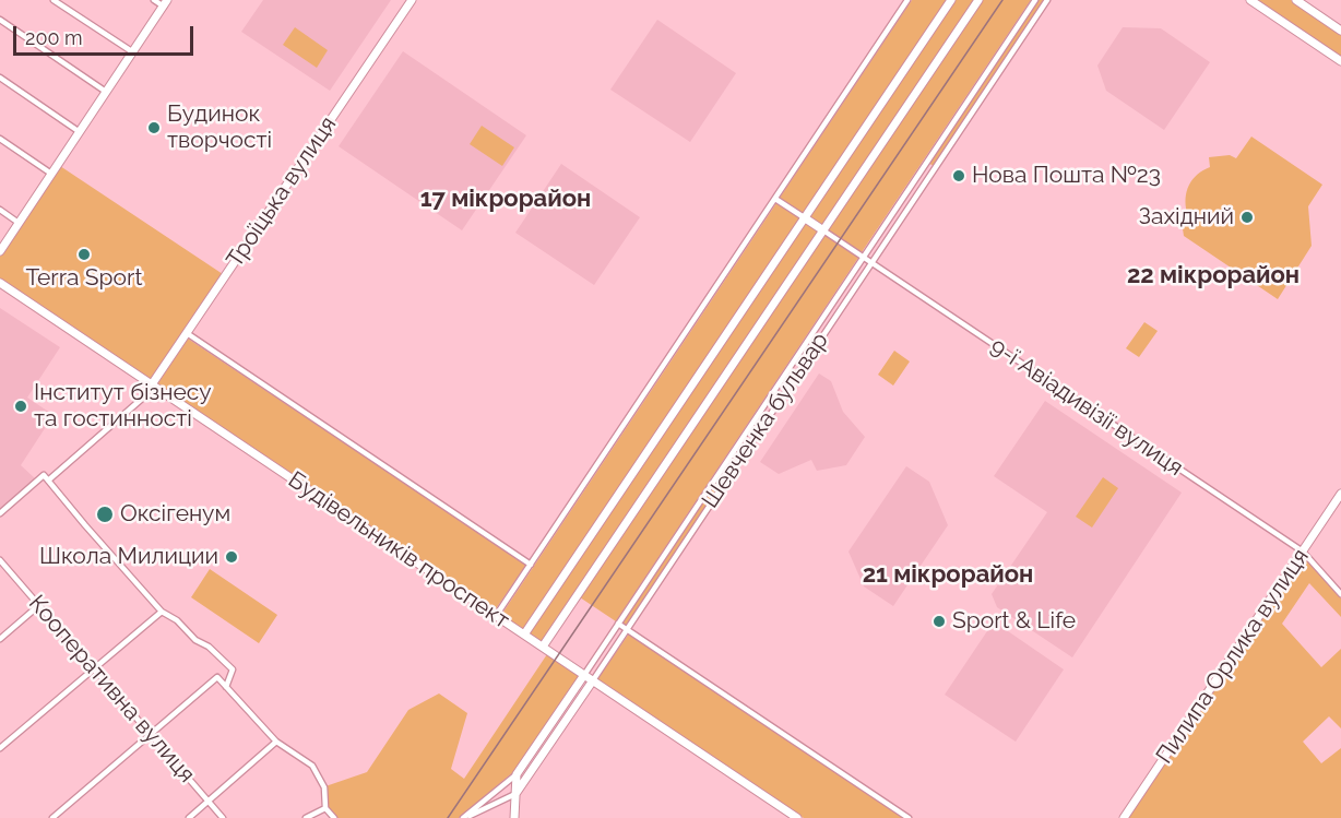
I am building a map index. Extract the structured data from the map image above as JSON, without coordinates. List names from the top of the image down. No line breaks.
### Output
{"streets":{"main road":["Троїцька вулиця","Шевченка бульвар","Будівельників проспект","Пилипа Орлика вулиця"],"street":["9-ї Авіадивізії вулиця","Кооперативна вулиця"]},"crossings":[["Троїцька вулиця","Будівельників проспект"],["9-ї Авіадивізії вулиця","Шевченка бульвар"],["9-ї Авіадивізії вулиця","Пилипа Орлика вулиця"],["Шевченка бульвар","Будівельників проспект"]],"districts":["17 мікрорайон","22 мікрорайон","21 мікрорайон"],"places":["Будинок творчості","Нова Пошта №23","Західний","Terra Sport","Інститут бізнесу та гостинності","Оксігенум","Школа Милиции","Sport & Life"],"scale_bar":"200 m"}
